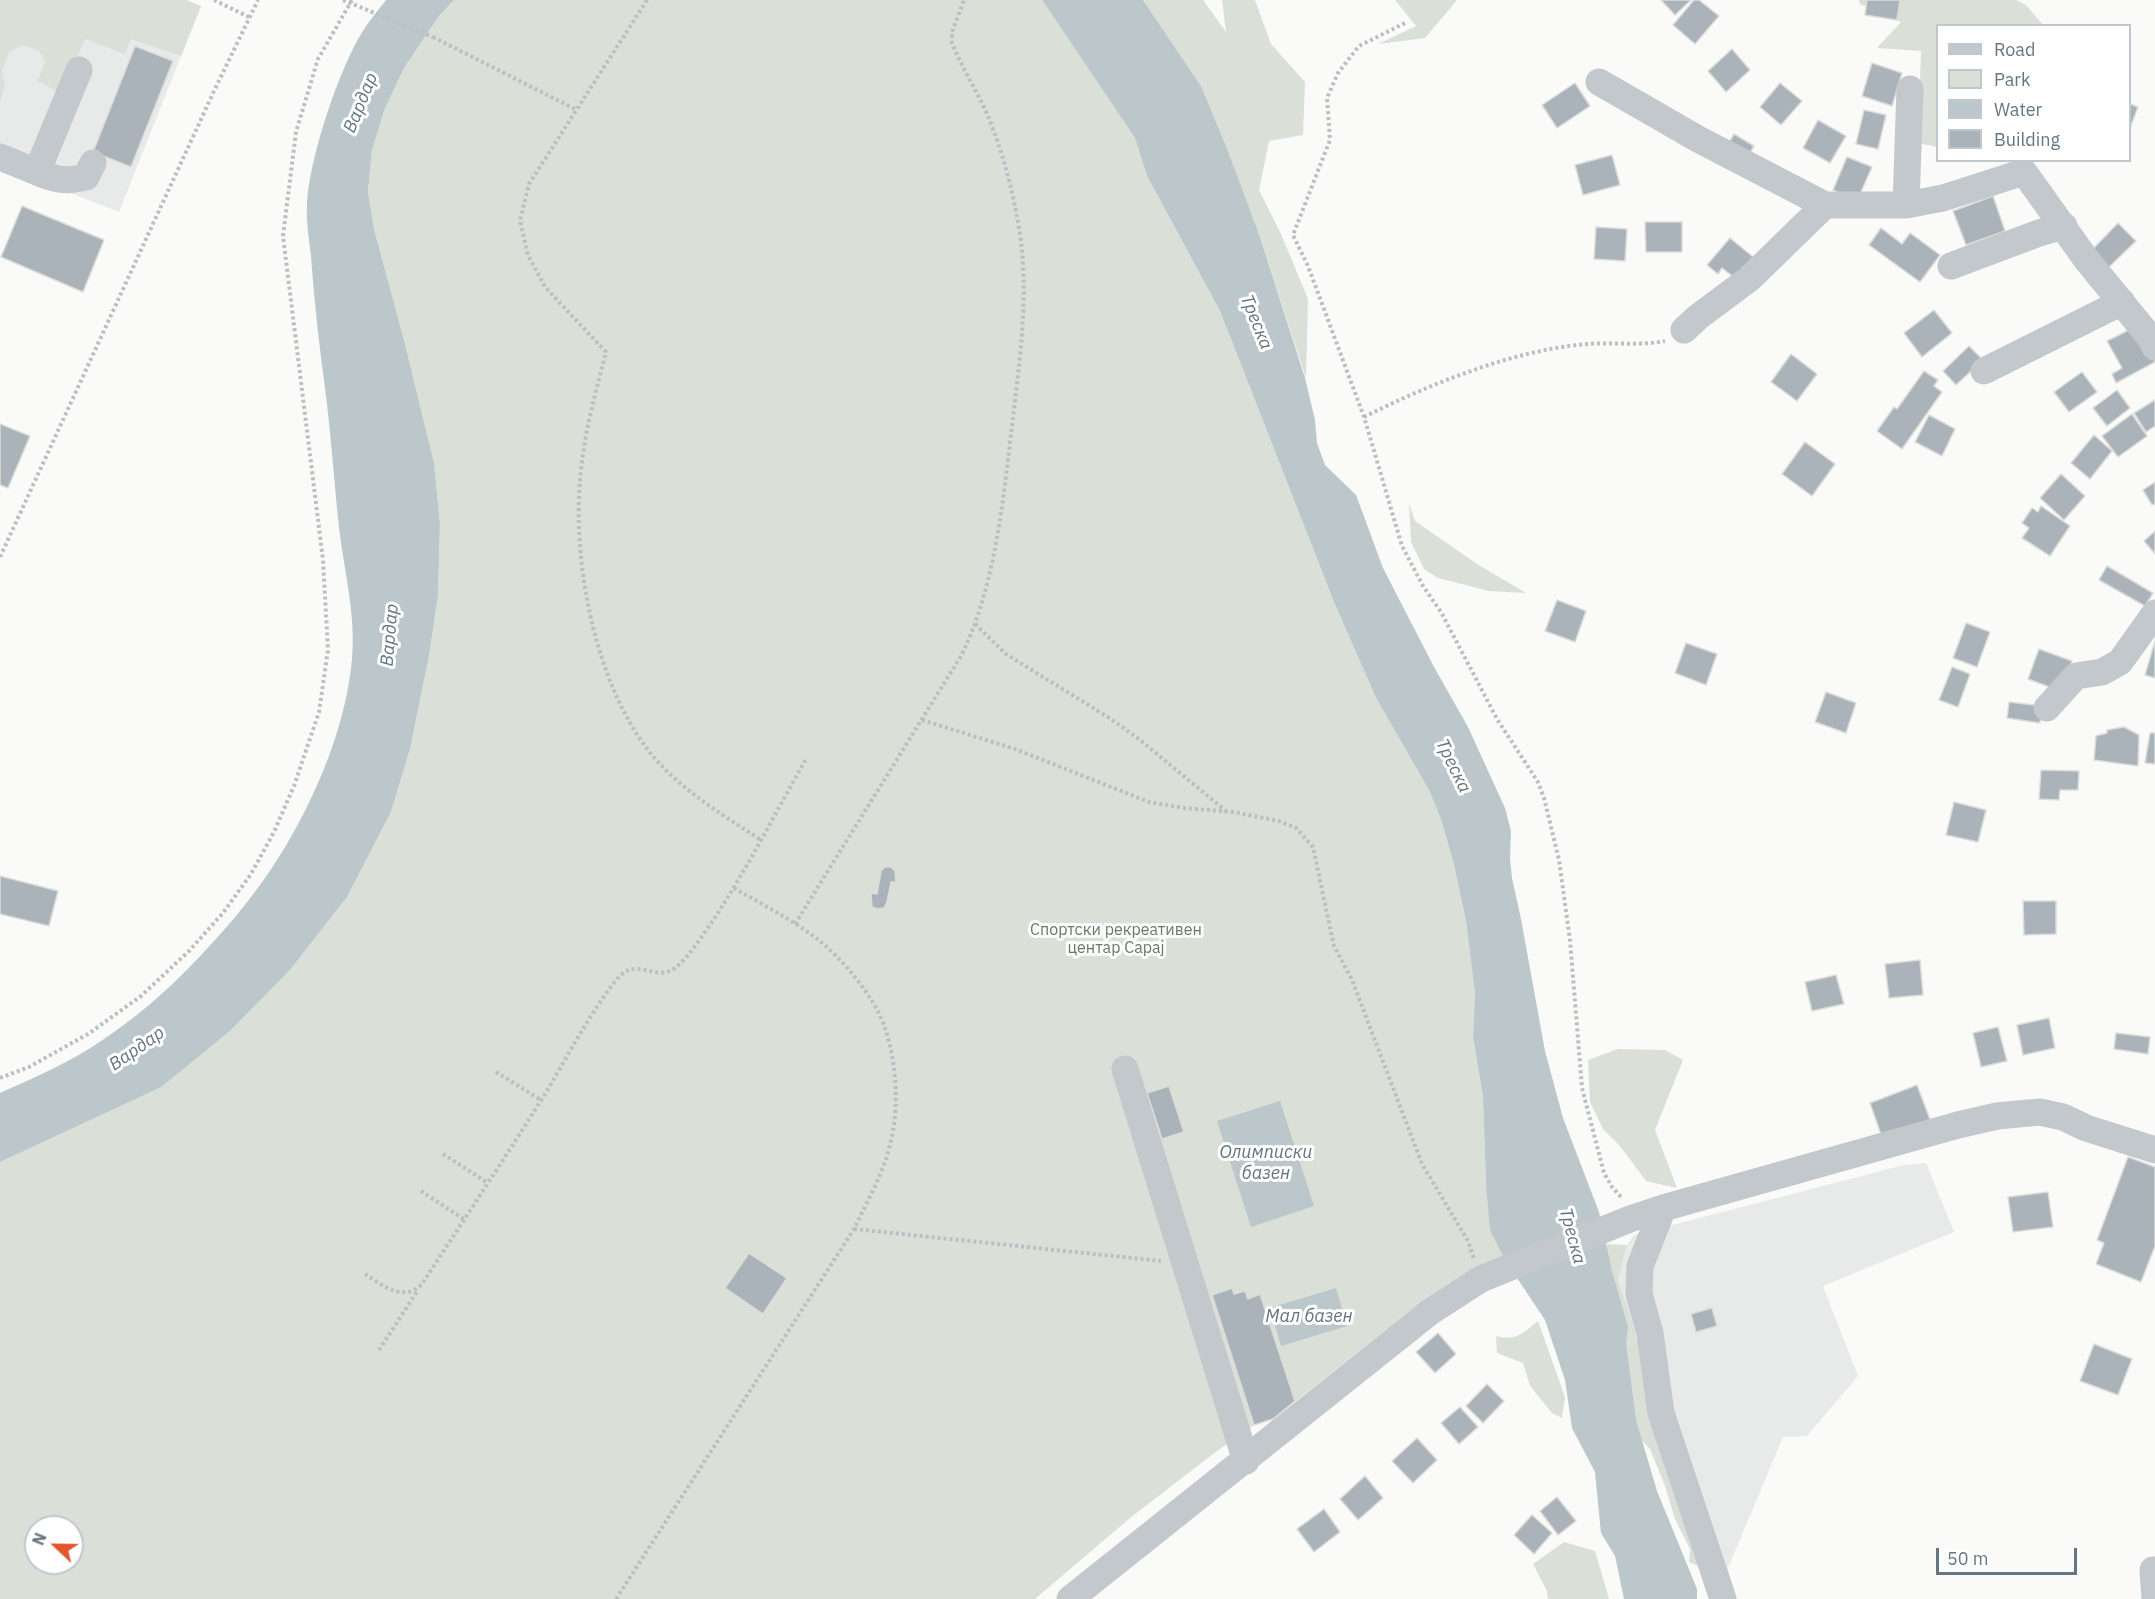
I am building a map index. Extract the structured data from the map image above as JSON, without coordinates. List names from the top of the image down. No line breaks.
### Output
{"water":["Вардар","Треска","Олимписки базен","Мал базен"],"parks":["Спортски рекреативен центар Сарај"],"legend":["Road","Park","Water","Building"],"scale_bar":"50 m","north":"left"}
